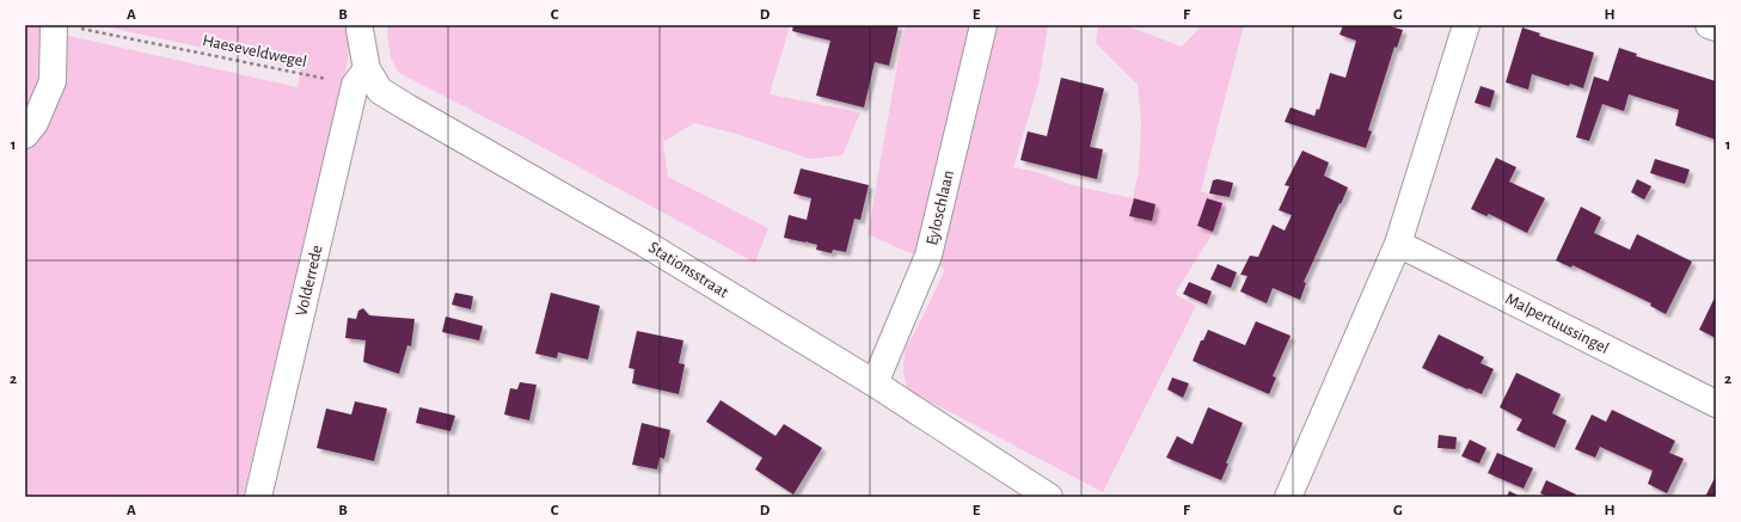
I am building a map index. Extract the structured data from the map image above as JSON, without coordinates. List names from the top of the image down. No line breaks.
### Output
{"streets":{"street":["Eyloschlaan","Stationsstraat","Volderrede","Malpertuussingel"],"path":["Haeseveldwegel"]},"crossings":[["Haeseveldwegel","Stationsstraat"],["Haeseveldwegel","Volderrede"],["Eyloschlaan","Stationsstraat"],["Stationsstraat","Volderrede"]],"grid":{"columns":["A","B","C","D","E","F","G","H"],"rows":["1","2"]}}
